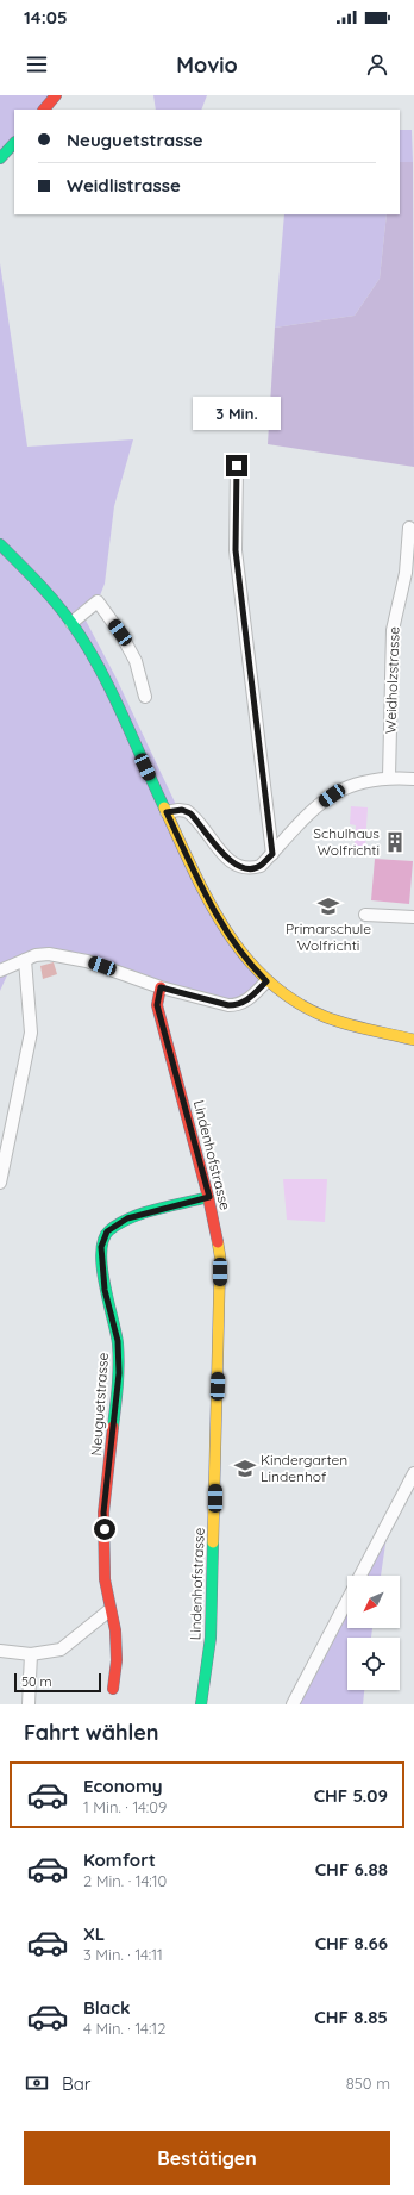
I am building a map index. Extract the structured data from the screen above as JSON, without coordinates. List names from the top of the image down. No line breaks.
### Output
{"streets":{"street":["Weidholzstrasse","Lindenhofstrasse","Neuguetstrasse"]},"crossings":[["Lindenhofstrasse","Neuguetstrasse"]],"places":{"building":["Schulhaus Wolfrichti"],"school or university":["Primarschule Wolfrichti","Kindergarten Lindenhof"]},"scale_bar":"50 m","north":"bottom left","page":{"status":"14:05","header":"Movio","banner":["Neuguetstrasse","Weidlistrasse"],"bubble":"3 Min.","scale":"50 m","heading":"Fahrt wählen","list":[{"name":"Economy","note":"1 Min. · 14:09","value":"CHF 5.09"},{"name":"Komfort","note":"2 Min. · 14:10","value":"CHF 6.88"},{"name":"XL","note":"3 Min. · 14:11","value":"CHF 8.66"},{"name":"Black","note":"4 Min. · 14:12","value":"CHF 8.85"}],"pay":["Bar","850 m"],"buttons":"Bestätigen"}}
